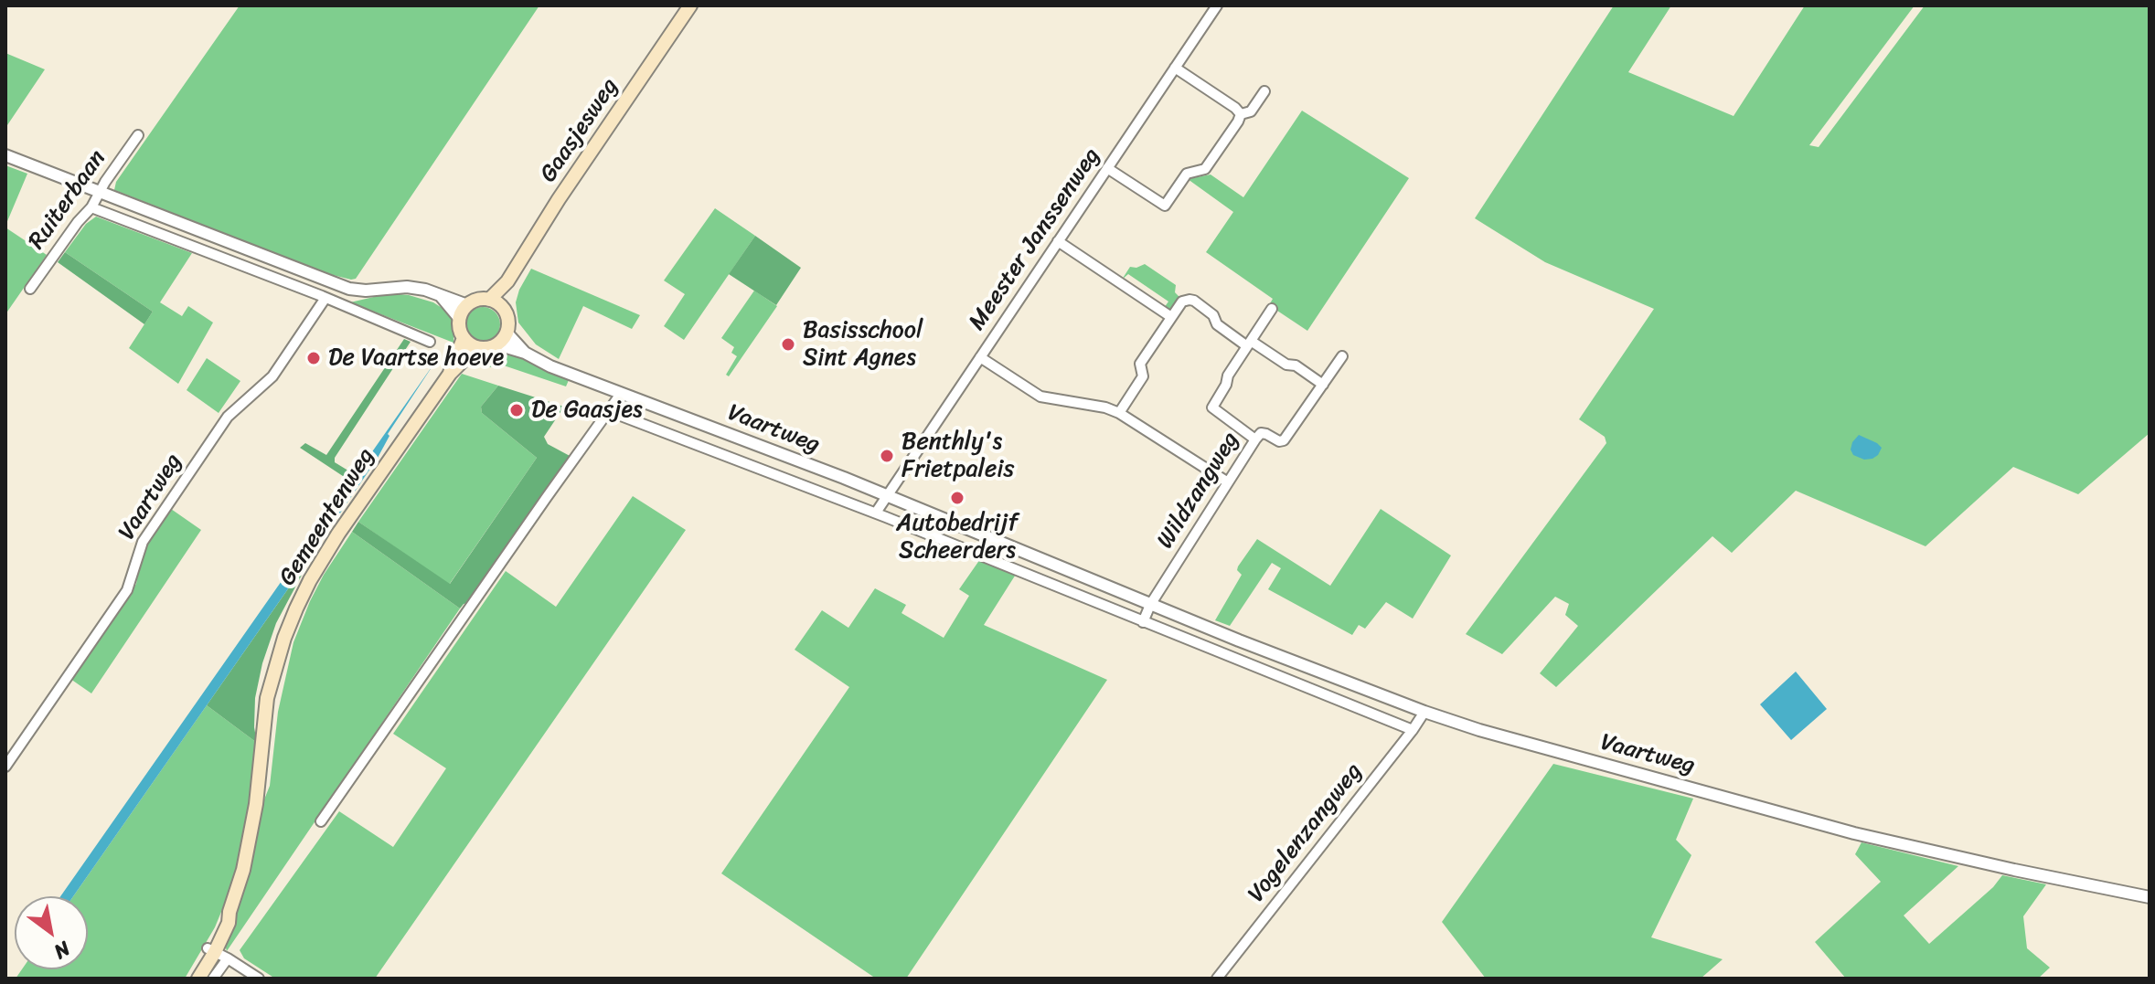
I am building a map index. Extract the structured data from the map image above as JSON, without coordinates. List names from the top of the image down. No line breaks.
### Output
{"streets":{"main road":["Gaasjesweg","Gemeentenweg"],"street":["Ruiterbaan","Meester Janssenweg","Vaartweg","Wildzangweg","Vogelenzangweg"]},"crossings":[["Gaasjesweg","Vaartweg"],["Gaasjesweg","Gemeentenweg"],["Meester Janssenweg","Vaartweg"],["Vaartweg","Wildzangweg"],["Vaartweg","Gemeentenweg"],["Vaartweg","Vogelenzangweg"]],"places":["Basisschool Sint Agnes","De Vaartse hoeve","De Gaasjes","Benthly's Frietpaleis","Autobedrijf Scheerders"],"north":"bottom right"}
